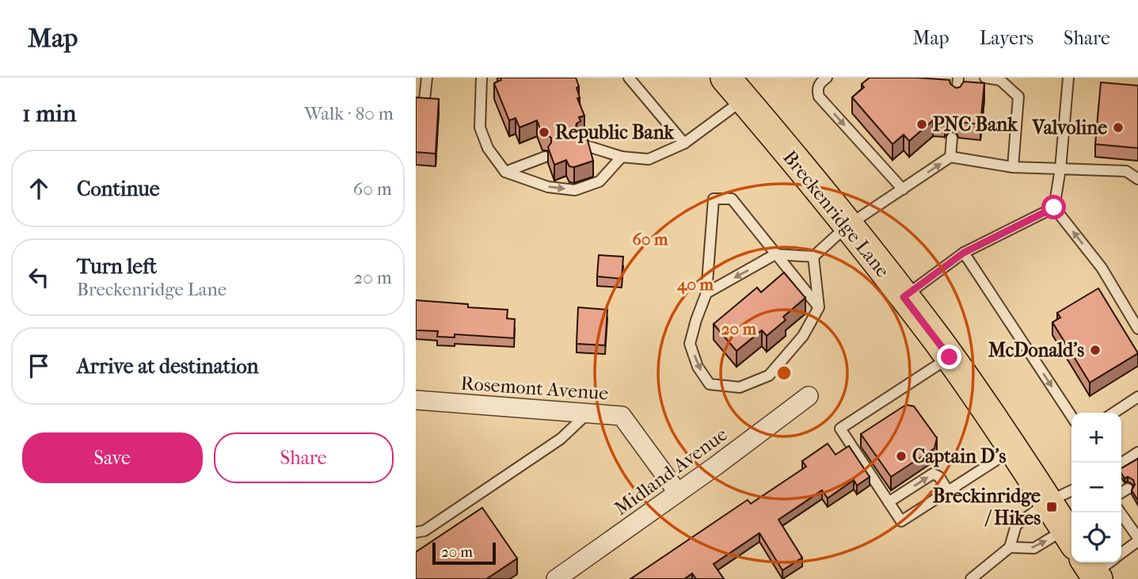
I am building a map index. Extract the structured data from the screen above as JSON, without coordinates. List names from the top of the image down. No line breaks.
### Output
{"streets":{"main road":["Breckenridge Lane"],"street":["Rosemont Avenue","Midland Avenue"]},"crossings":[["Rosemont Avenue","Midland Avenue"]],"places":{"other":["PNC Bank","Valvoline","Republic Bank","McDonald's","Captain D's"],"transit":["Breckinridge / Hikes"]},"scale_bar":"20 m","page":{"header":"Map","nav":["Map","Layers","Share"],"heading":["1 min","Walk · 80 m"],"list":[["Continue","60 m"],["Turn left","Breckenridge Lane","20 m"],"Arrive at destination"],"map_buttons":["+","−"],"buttons":["Save","Share"],"scale":"20 m"},"rings":["60 m","40 m","20 m"]}
